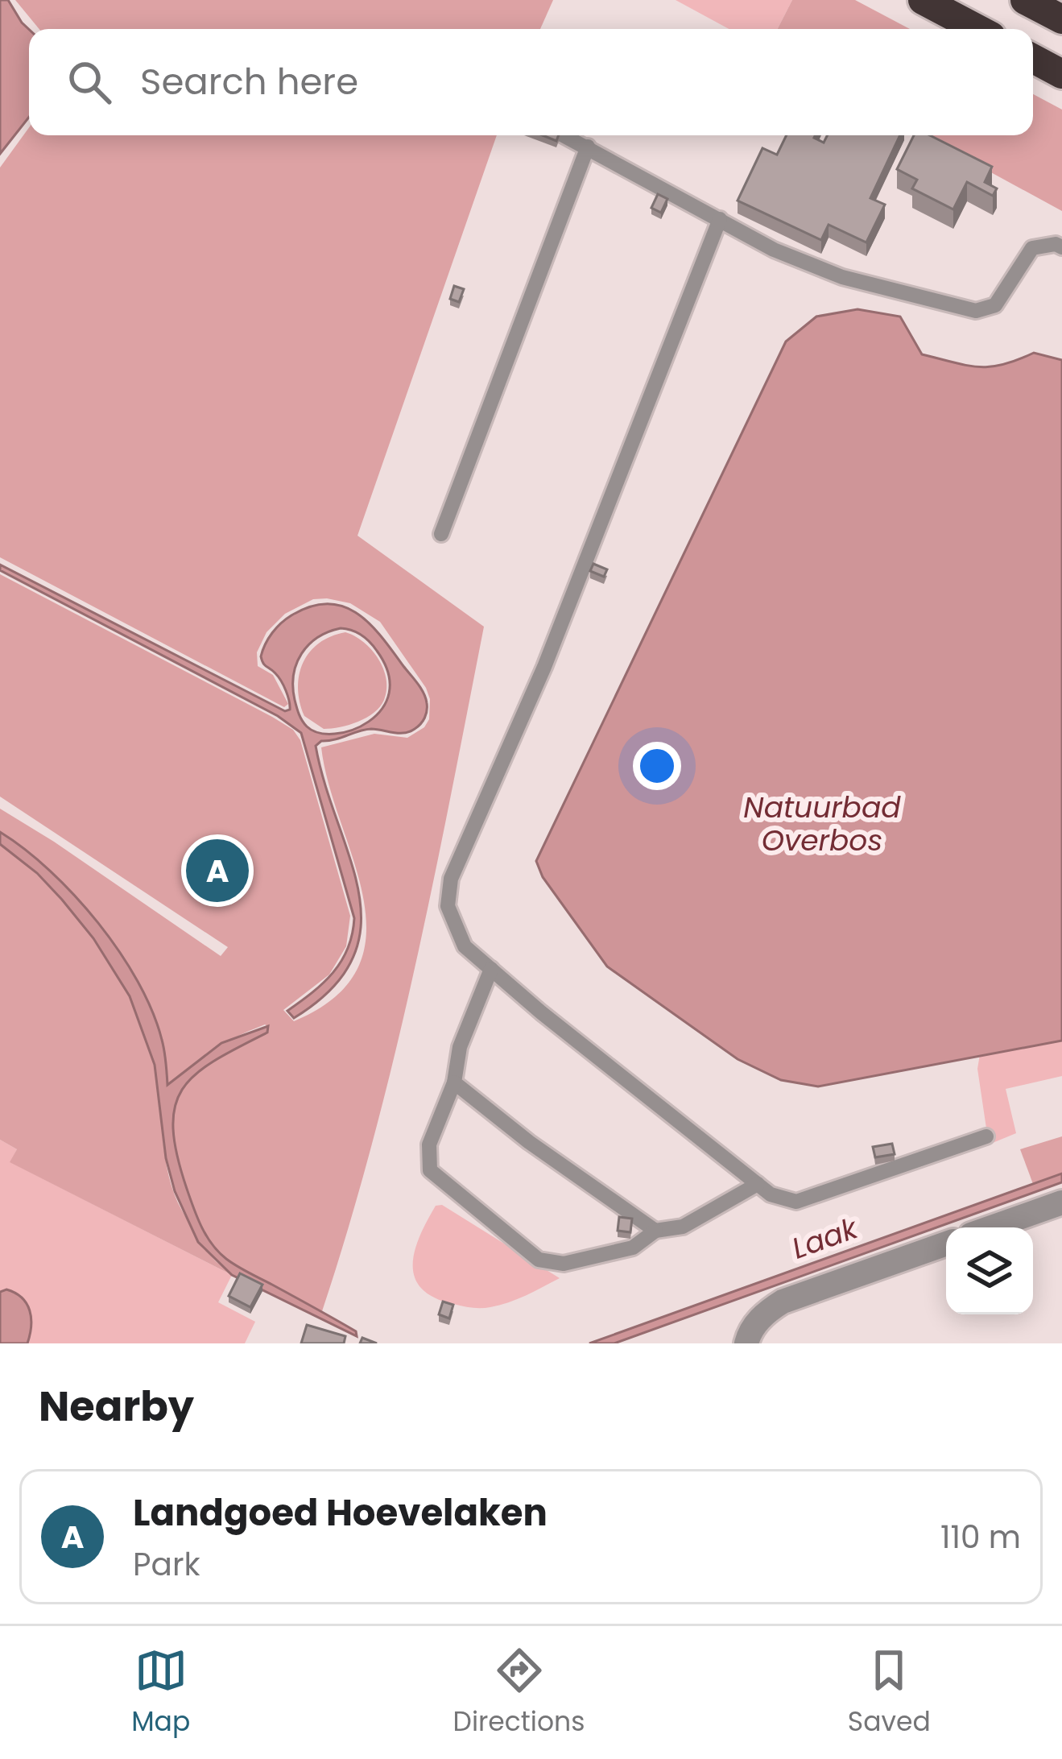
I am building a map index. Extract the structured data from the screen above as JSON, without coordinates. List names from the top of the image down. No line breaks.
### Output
{"water":["Natuurbad Overbos","Laak"],"page":{"search":"Search here","pins":"A","heading":"Nearby","list":[{"mark":"A","name":"Landgoed Hoevelaken","note":"Park","value":"110 m"}],"nav":["Map","Directions","Saved"]}}
